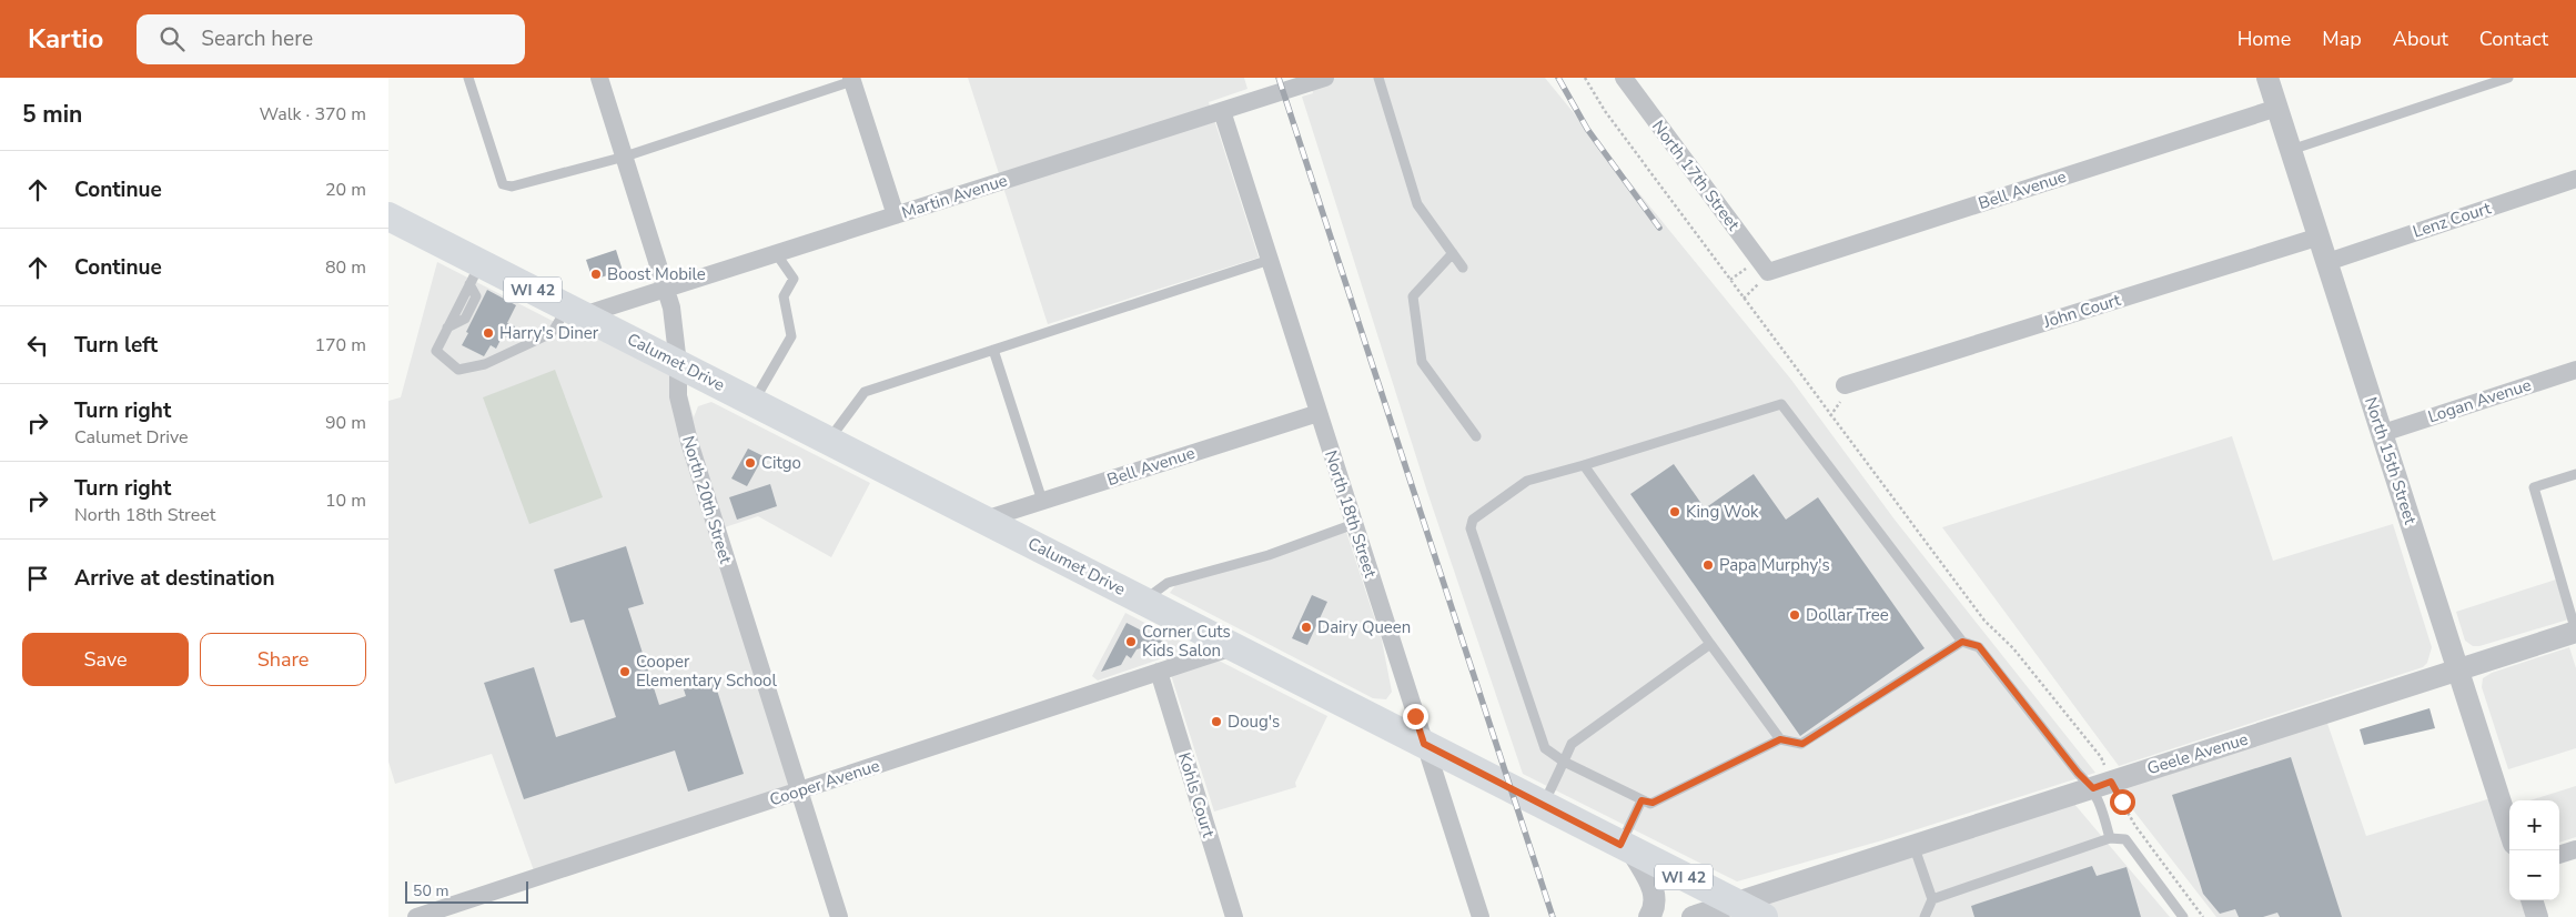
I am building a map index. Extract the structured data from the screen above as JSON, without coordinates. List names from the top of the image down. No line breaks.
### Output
{"streets":{"main road":["WI 42","Calumet Drive"],"street":["North 17th Street","Bell Avenue","Martin Avenue","Lenz Court","John Court","Logan Avenue","North 15th Street","North 20th Street","North 18th Street","Geele Avenue","Cooper Avenue","Kohls Court"]},"crossings":[["North 17th Street","Bell Avenue"],["Bell Avenue","Calumet Drive"],["Bell Avenue","North 15th Street"],["Bell Avenue","North 18th Street"],["Martin Avenue","Calumet Drive"],["Martin Avenue","North 20th Street"],["Martin Avenue","North 18th Street"],["Lenz Court","North 15th Street"],["John Court","North 15th Street"],["Calumet Drive","North 20th Street"],["Calumet Drive","North 18th Street"],["Calumet Drive","Geele Avenue"],["Calumet Drive","Cooper Avenue"],["Logan Avenue","North 15th Street"],["North 15th Street","Geele Avenue"],["North 20th Street","Cooper Avenue"],["Cooper Avenue","Kohls Court"]],"places":["Boost Mobile","Harry's Diner","Citgo","King Wok","Papa Murphy's","Dollar Tree","Dairy Queen","Corner Cuts Kids Salon","Cooper Elementary School","Doug's"],"scale_bar":"50 m","page":{"header":"Kartio","search":"Search here","nav":["Home","Map","About","Contact"],"heading":["5 min","Walk · 370 m"],"list":[["Continue","20 m"],["Continue","80 m"],["Turn left","170 m"],["Turn right","Calumet Drive","90 m"],["Turn right","North 18th Street","10 m"],"Arrive at destination"],"buttons":["Save","Share"],"map_buttons":["+","−"],"scale":"50 m"}}
